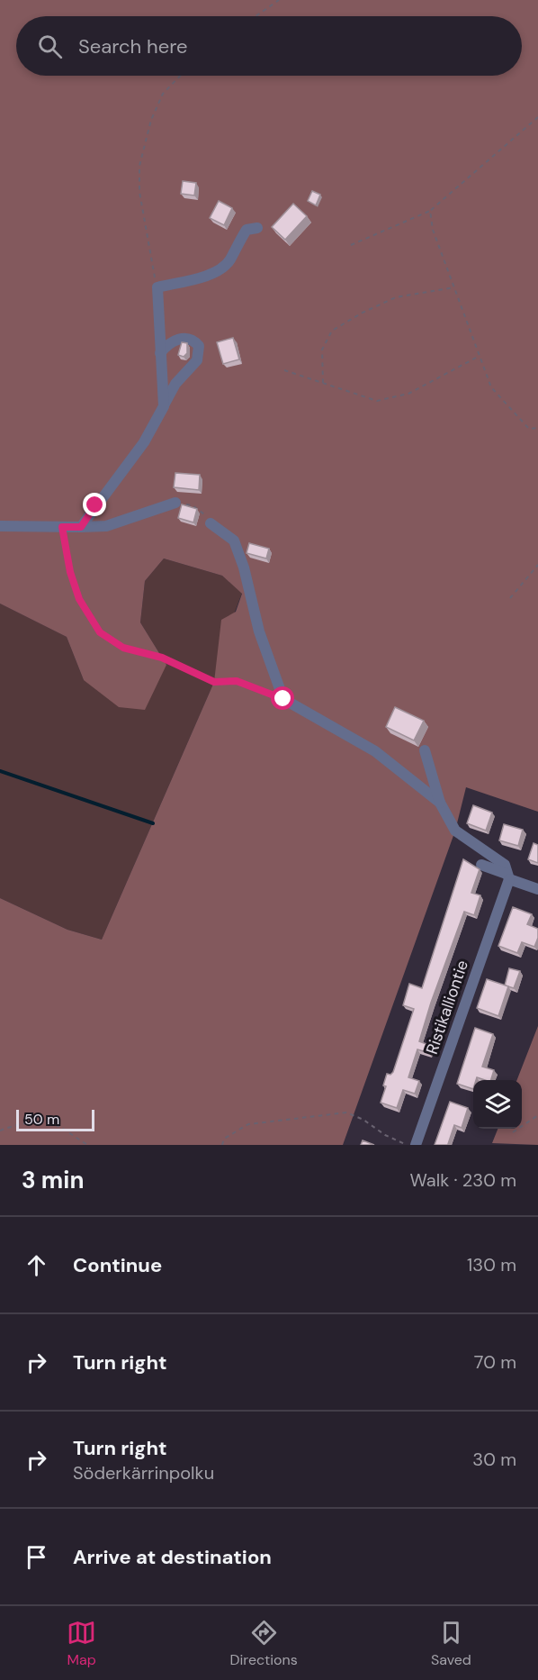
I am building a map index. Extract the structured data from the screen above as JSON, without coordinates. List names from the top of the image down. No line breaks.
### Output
{"streets":{"street":["Ristikalliontie"]},"scale_bar":"50 m","page":{"search":"Search here","scale":"50 m","heading":["3 min","Walk · 230 m"],"list":[["Continue","130 m"],["Turn right","70 m"],["Turn right","Söderkärrinpolku","30 m"],"Arrive at destination"],"nav":["Map","Directions","Saved"]}}
